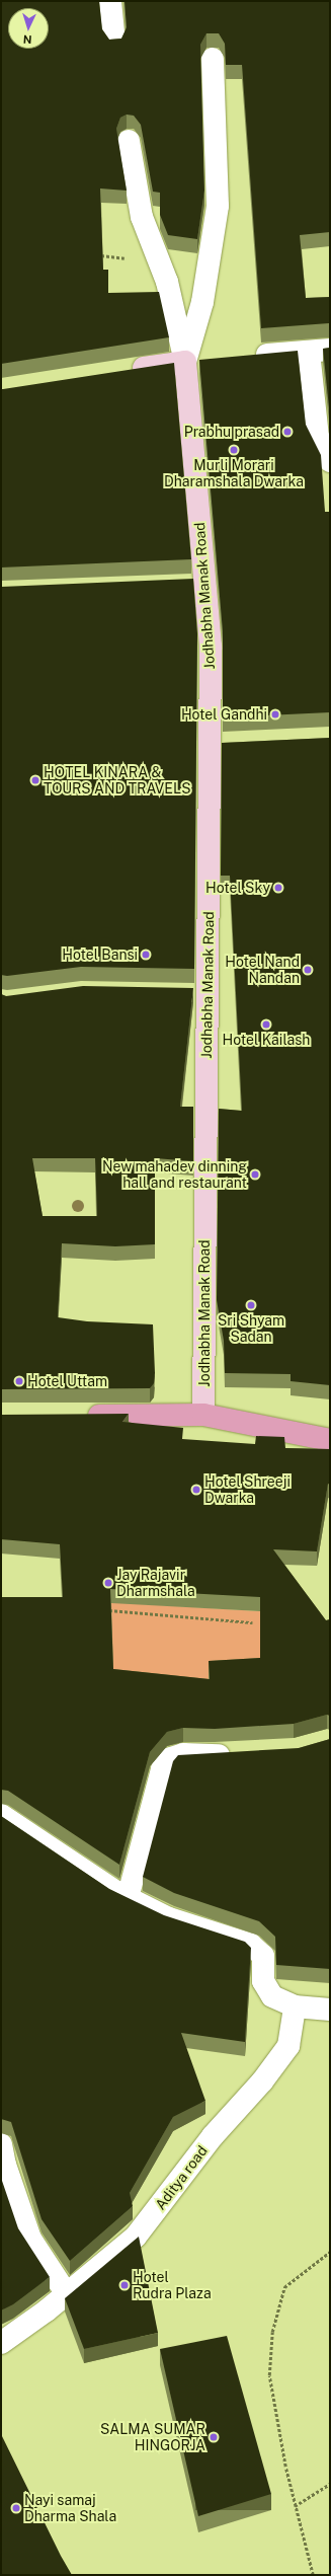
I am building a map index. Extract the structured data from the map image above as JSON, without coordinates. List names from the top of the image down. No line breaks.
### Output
{"streets":{"main road":["Jodhabha Manak Road"],"street":["Aditya road"]},"places":["Prabhu prasad","Murli Morari Dharamshala Dwarka","Hotel Gandhi","HOTEL KINARA & TOURS AND TRAVELS","Hotel Sky","Hotel Bansi","Hotel Nand Nandan","Hotel Kailash","New mahadev dinning hall and restaurant","Sri Shyam Sadan","Hotel Uttam","Hotel Shreeji Dwarka","Jay Rajavir Dharmshala","Hotel Rudra Plaza","SALMA SUMAR HINGORJA","Nayi samaj Dharma Shala"],"north":"bottom"}
